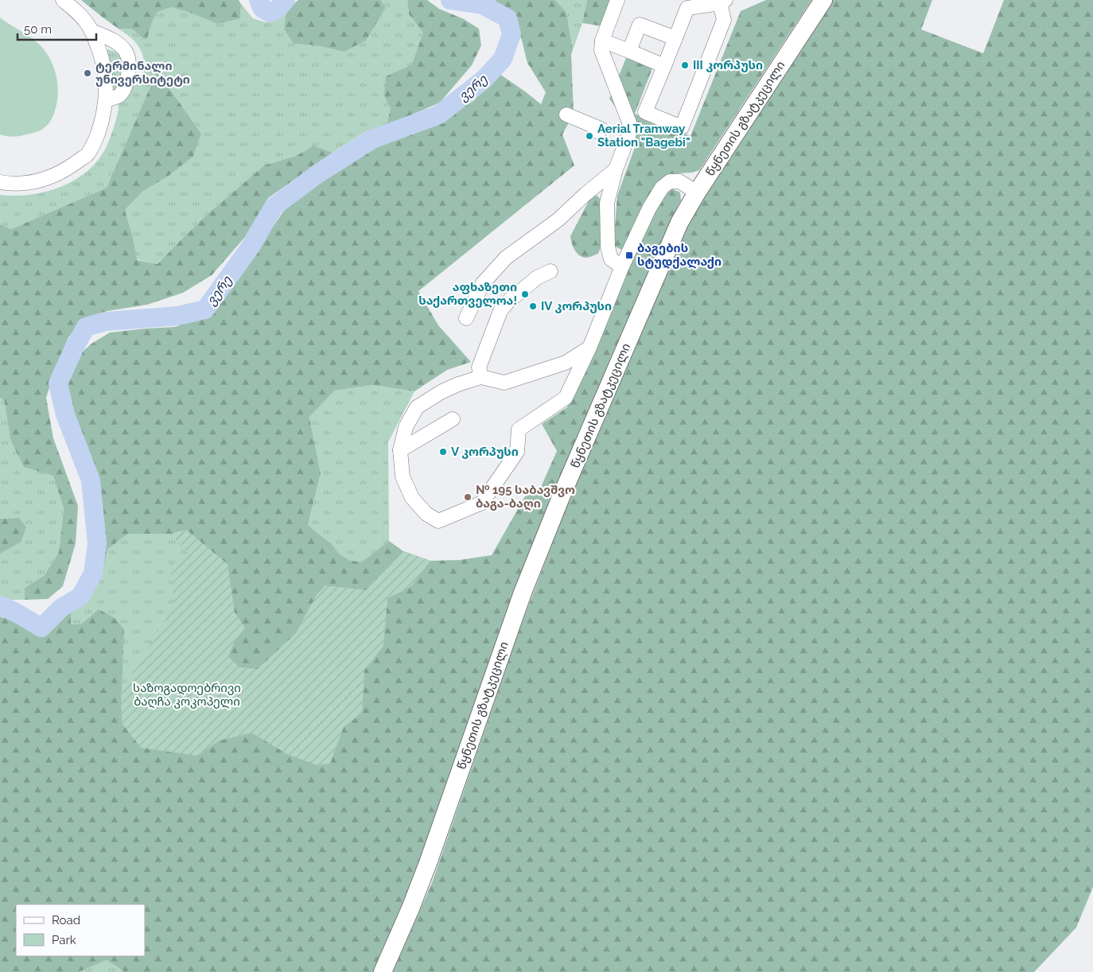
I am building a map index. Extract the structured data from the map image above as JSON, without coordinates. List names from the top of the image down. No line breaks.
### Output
{"streets":{"main road":["წყნეთის გზატკეცილი"]},"water":["ვერე"],"parks":["საზოგადოებრივი ბაღჩა კოკოპელი"],"places":{"other":["III კორპუსი","ტერმინალი უნივერსიტეტი","Aerial Tramway Station \"Bagebi\"","აფხაზეთი საქართველოა!","IV კორპუსი","V კორპუსი","№ 195 საბავშვო ბაგა-ბაღი"],"transit":["ბაგების სტუდქალაქი"]},"legend":["Road","Park"],"scale_bar":"50 m"}
